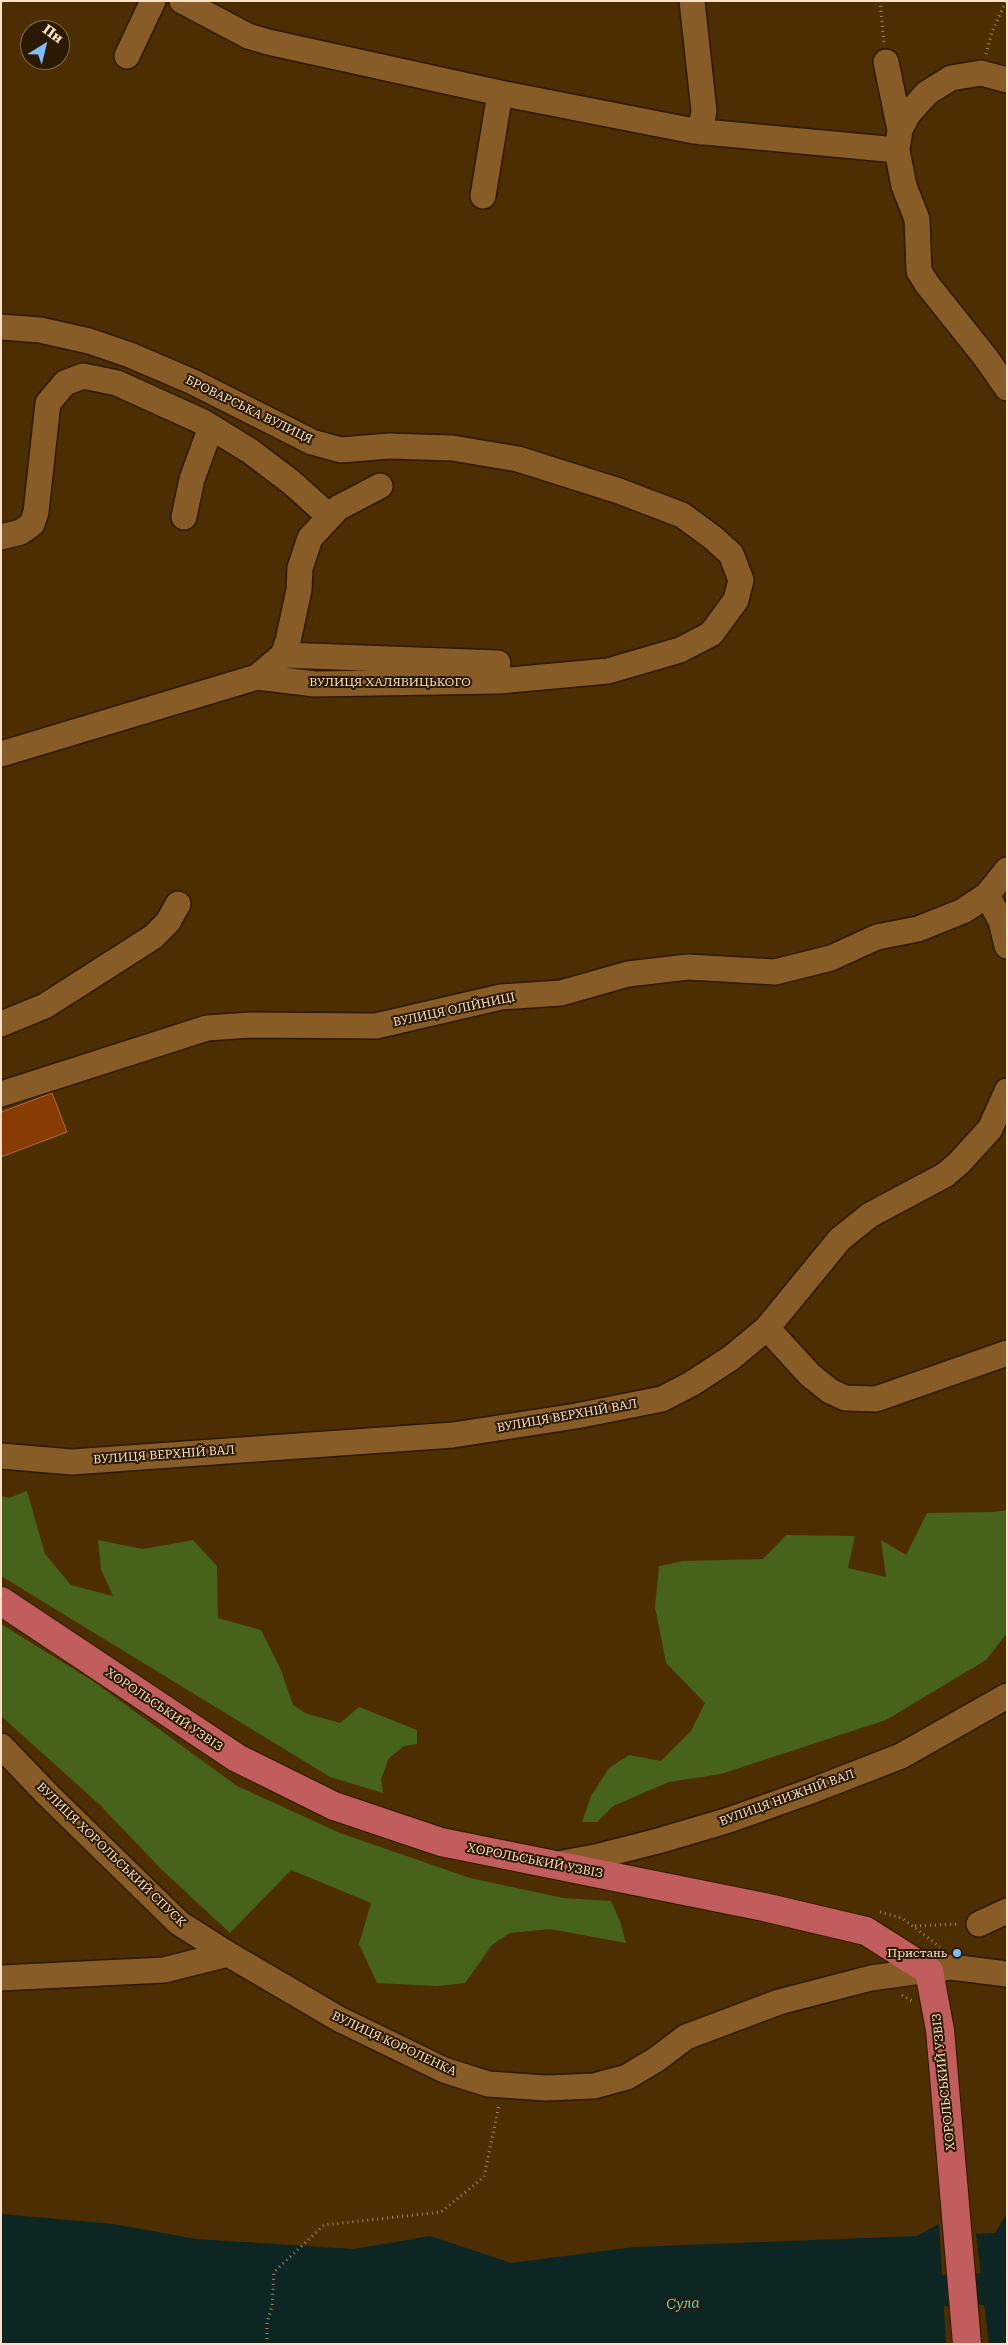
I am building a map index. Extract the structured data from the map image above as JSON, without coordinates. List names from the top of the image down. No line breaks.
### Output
{"streets":{"main road":["ХОРОЛЬСЬКИЙ УЗВІЗ"],"street":["БРОВАРСЬКА ВУЛИЦЯ","ВУЛИЦЯ ХАЛЯВИЦЬКОГО","ВУЛИЦЯ ОЛІЙНИЦІ","ВУЛИЦЯ ВЕРХНІЙ ВАЛ","ВУЛИЦЯ НИЖНІЙ ВАЛ","ВУЛИЦЯ ХОРОЛЬСЬКИЙ СПУСК","ВУЛИЦЯ КОРОЛЕНКА"]},"crossings":[["БРОВАРСЬКА ВУЛИЦЯ","ВУЛИЦЯ ХАЛЯВИЦЬКОГО"],["ХОРОЛЬСЬКИЙ УЗВІЗ","ВУЛИЦЯ НИЖНІЙ ВАЛ"],["ХОРОЛЬСЬКИЙ УЗВІЗ","ВУЛИЦЯ КОРОЛЕНКА"],["ВУЛИЦЯ ХОРОЛЬСЬКИЙ СПУСК","ВУЛИЦЯ КОРОЛЕНКА"]],"water":["Сула"],"places":["Пристань"],"north":"top right"}
